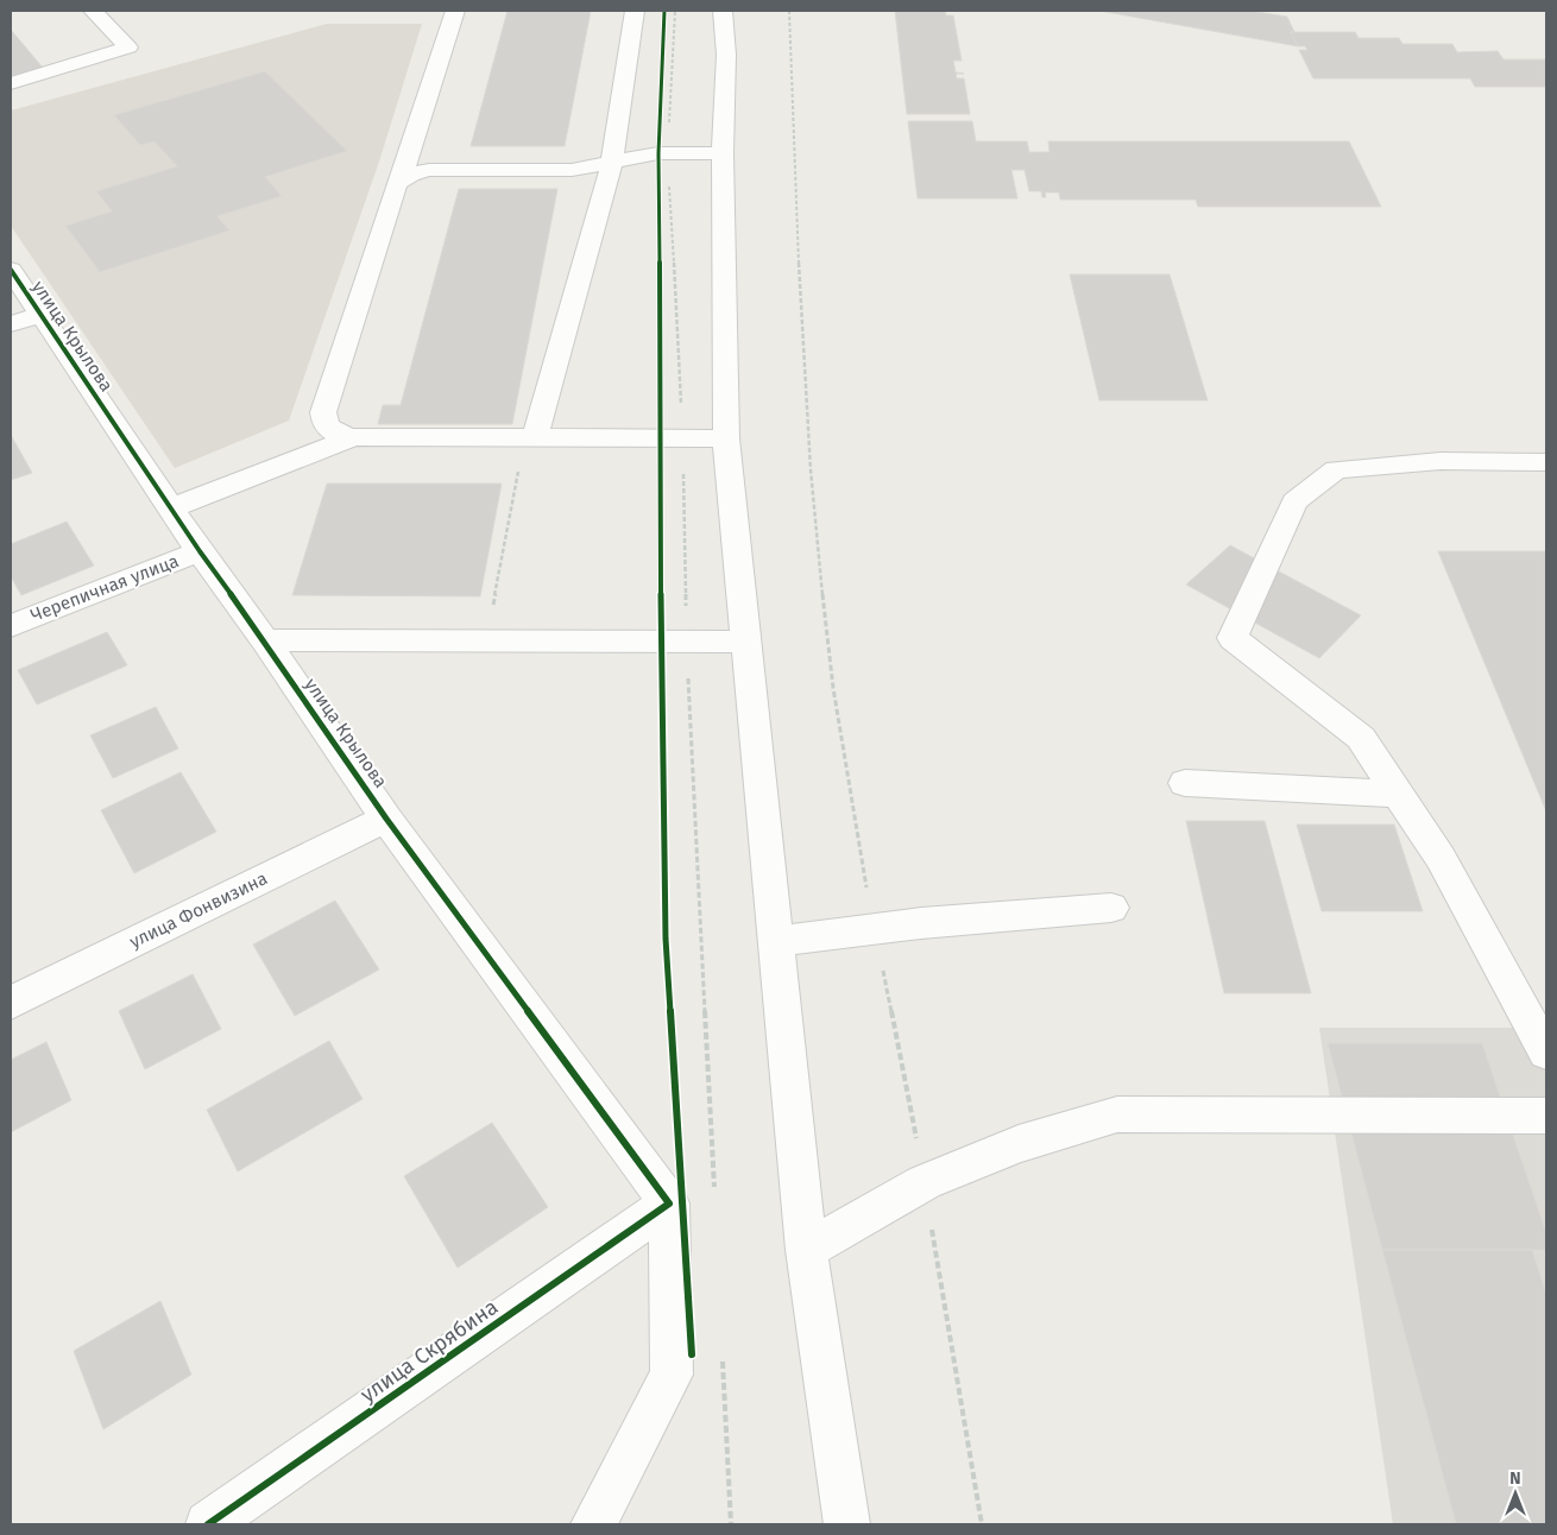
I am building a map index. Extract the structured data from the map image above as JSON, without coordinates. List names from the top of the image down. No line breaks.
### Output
{"streets":{"street":["улица Крылова","Черепичная улица","улица Фонвизина","улица Скрябина"]},"crossings":[["улица Крылова","Черепичная улица"],["улица Крылова","улица Фонвизина"],["улица Крылова","улица Скрябина"]],"north":"top"}
